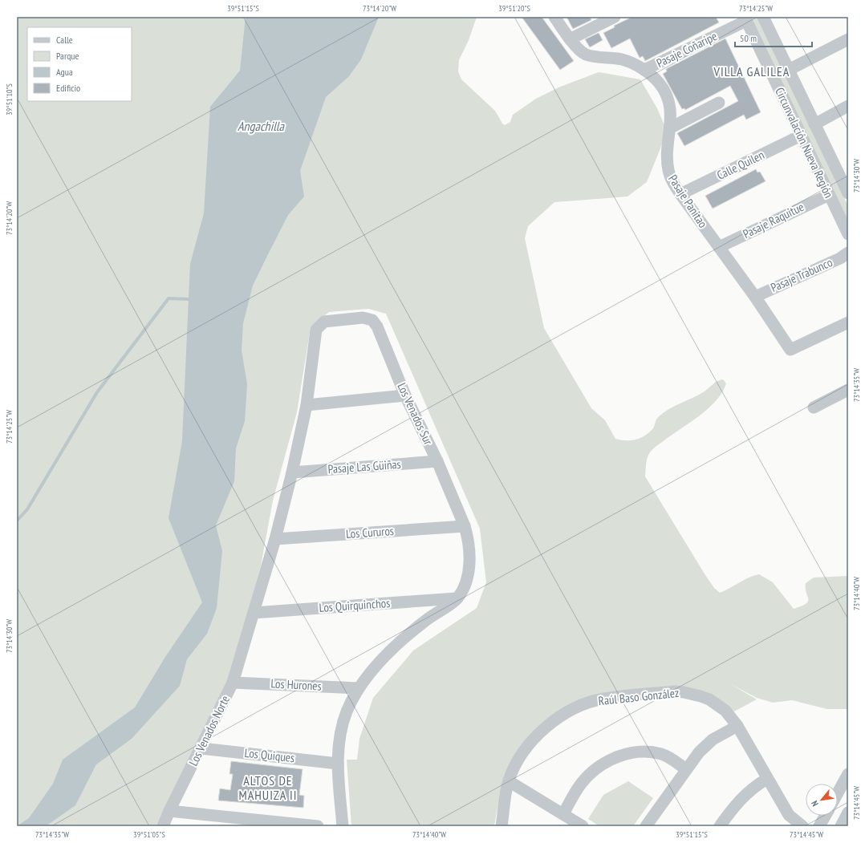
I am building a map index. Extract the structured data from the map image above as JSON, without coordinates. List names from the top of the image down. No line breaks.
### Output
{"streets":{"street":["Pasaje Coñaripe","Circunvalación Nueva Región","Calle Quilen","Pasaje Panitao","Pasaje Raquitue","Pasaje Trabunco","Los Venados Sur","Pasaje Las Güiñas","Los Cururos","Los Quirquinchos","Los Hurones","Raúl Baso González","Los Venados Norte","Los Quiques"]},"crossings":[["Pasaje Coñaripe","Circunvalación Nueva Región"],["Pasaje Coñaripe","Pasaje Panitao"],["Circunvalación Nueva Región","Calle Quilen"],["Circunvalación Nueva Región","Pasaje Raquitue"],["Calle Quilen","Pasaje Panitao"],["Pasaje Panitao","Pasaje Raquitue"],["Pasaje Panitao","Pasaje Trabunco"],["Los Venados Sur","Pasaje Las Güiñas"],["Los Venados Sur","Los Cururos"],["Los Venados Sur","Los Quirquinchos"],["Los Venados Sur","Los Hurones"],["Los Venados Sur","Los Venados Norte"],["Los Venados Sur","Los Quiques"],["Los Hurones","Los Venados Norte"],["Los Venados Norte","Los Quiques"]],"districts":["VILLA GALILEA","ALTOS DE MAHUIZA II"],"water":["Angachilla"],"legend":["Calle","Parque","Agua","Edificio"],"scale_bar":"50 m","north":"bottom left","coordinates":["39°51'15\"S","73°14'20\"W","39°51'20\"S","73°14'25\"W","39°51'10\"S","73°14'30\"W","73°14'35\"W","73°14'40\"W","73°14'45\"W","39°51'05\"S"]}
